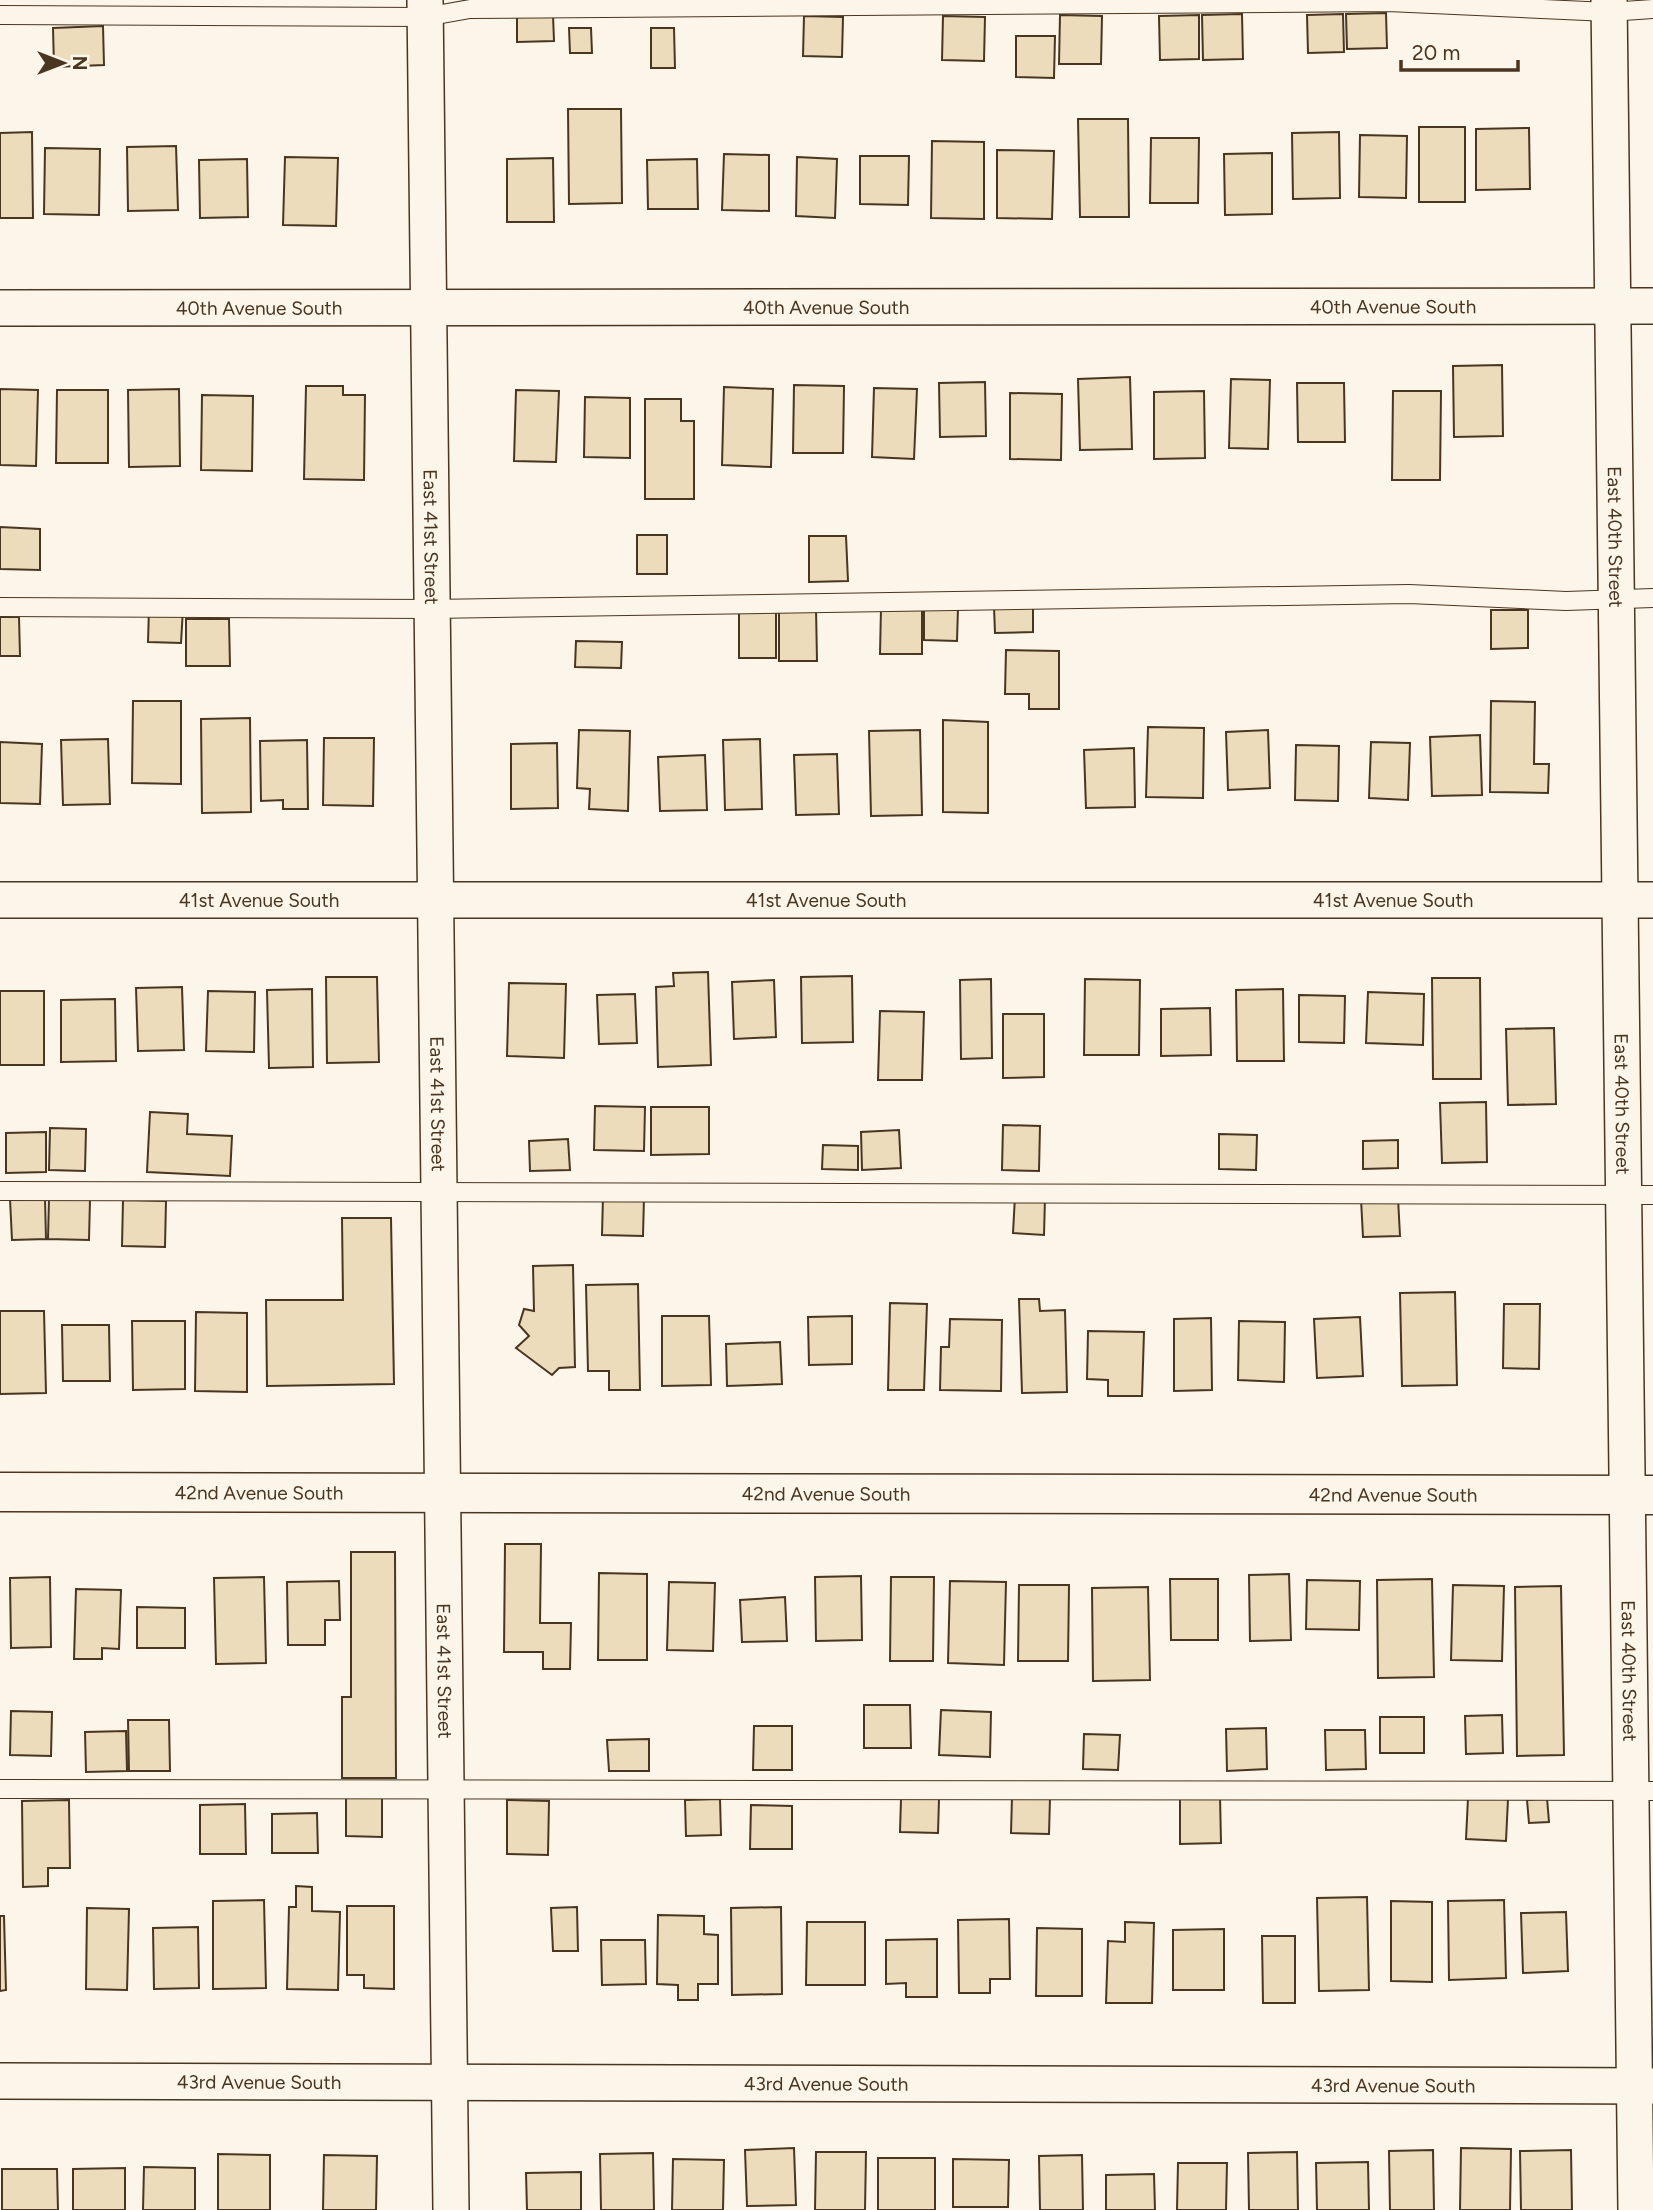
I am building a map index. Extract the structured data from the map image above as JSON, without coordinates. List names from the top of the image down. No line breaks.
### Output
{"streets":{"street":["40th Avenue South","East 41st Street","East 40th Street","41st Avenue South","42nd Avenue South","43rd Avenue South"]},"crossings":[["40th Avenue South","East 41st Street"],["40th Avenue South","East 40th Street"],["East 41st Street","41st Avenue South"],["East 41st Street","42nd Avenue South"],["East 41st Street","43rd Avenue South"],["East 40th Street","41st Avenue South"],["East 40th Street","42nd Avenue South"],["East 40th Street","43rd Avenue South"]],"scale_bar":"20 m","north":"right"}
